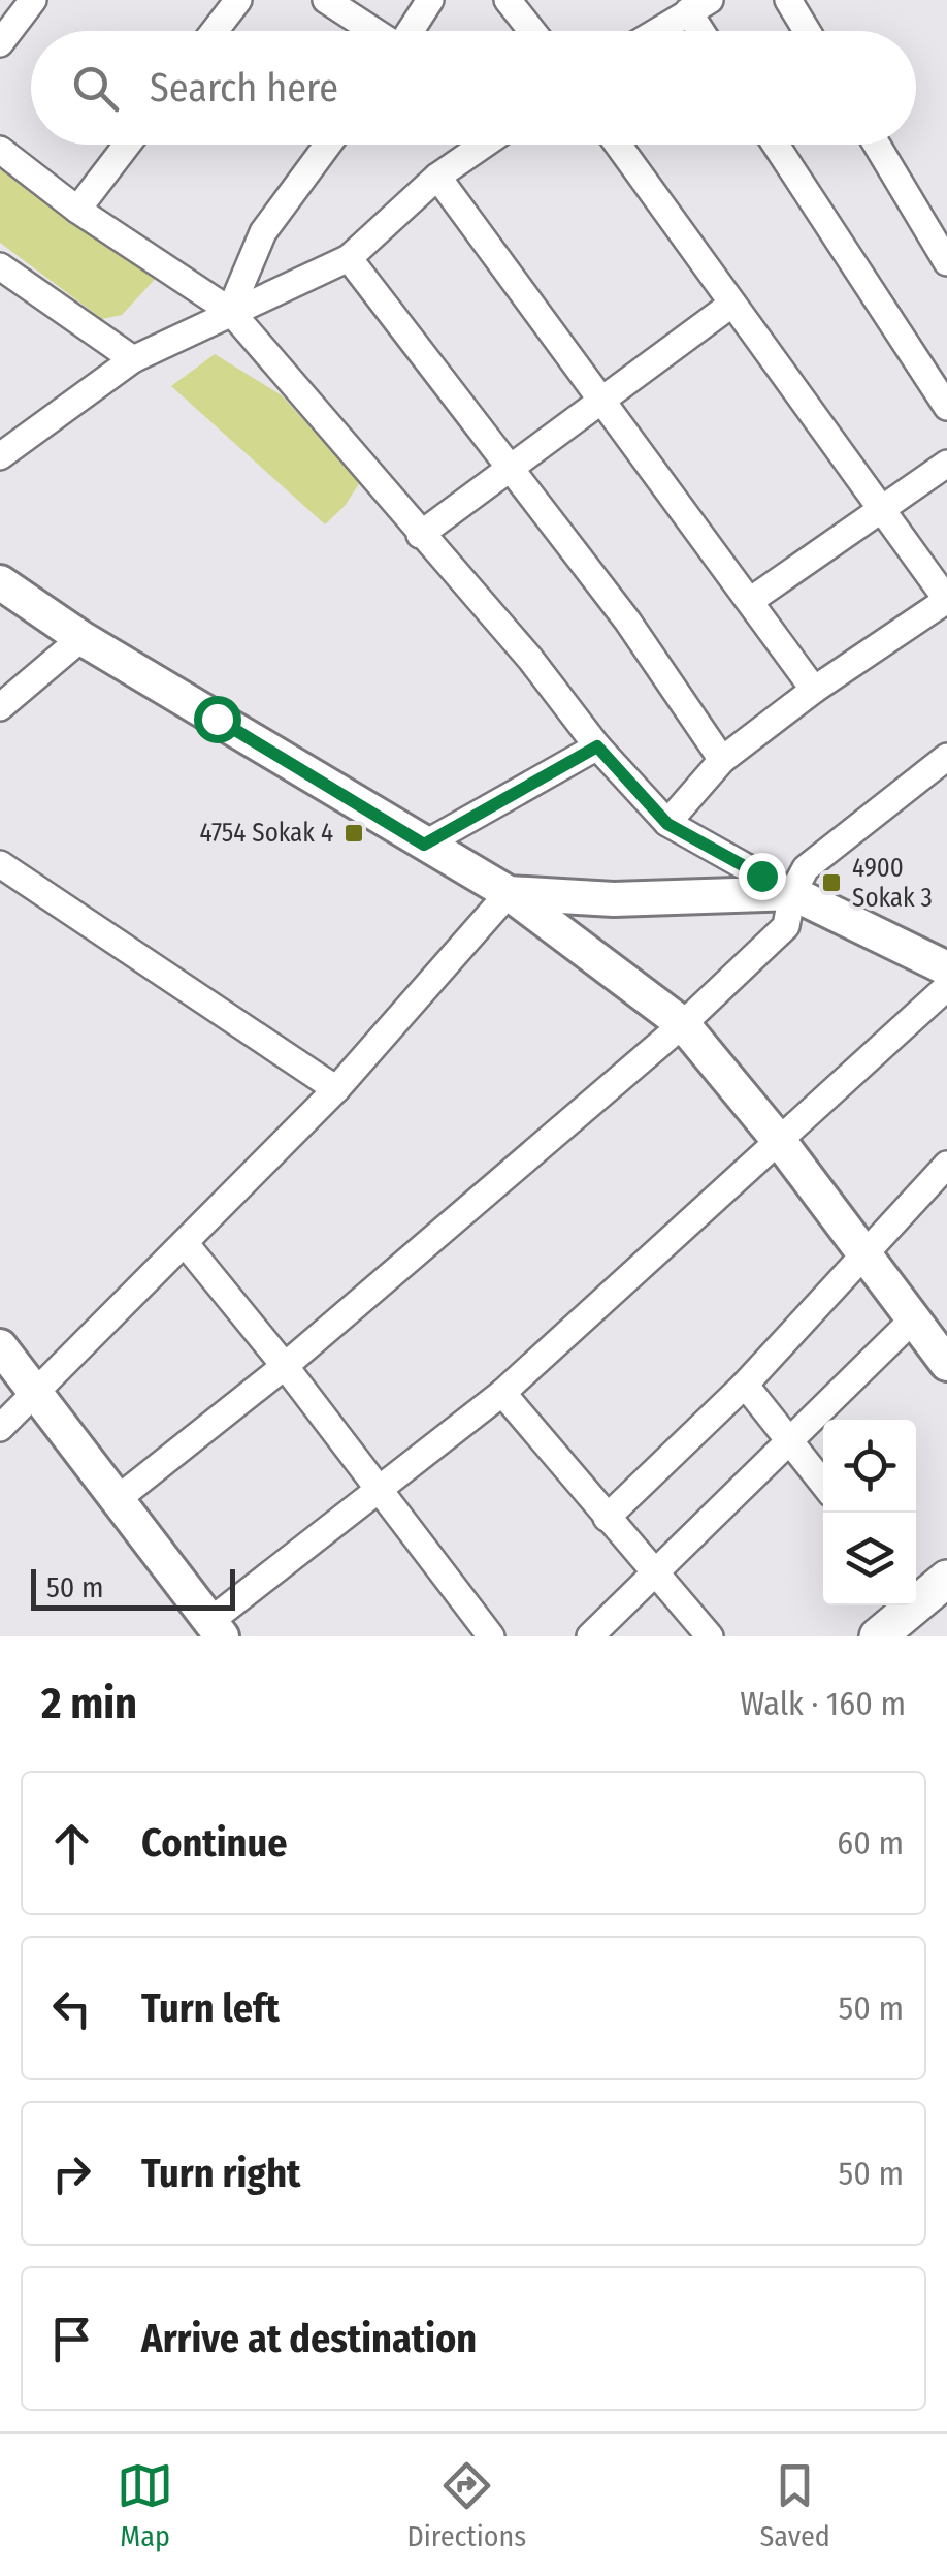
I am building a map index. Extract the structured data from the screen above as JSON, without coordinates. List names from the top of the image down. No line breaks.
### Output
{"places":{"transit":["4754 Sokak 4","4900 Sokak 3"]},"scale_bar":"50 m","page":{"search":"Search here","scale":"50 m","heading":["2 min","Walk · 160 m"],"list":[["Continue","60 m"],["Turn left","50 m"],["Turn right","50 m"],"Arrive at destination"],"nav":["Map","Directions","Saved"]}}
